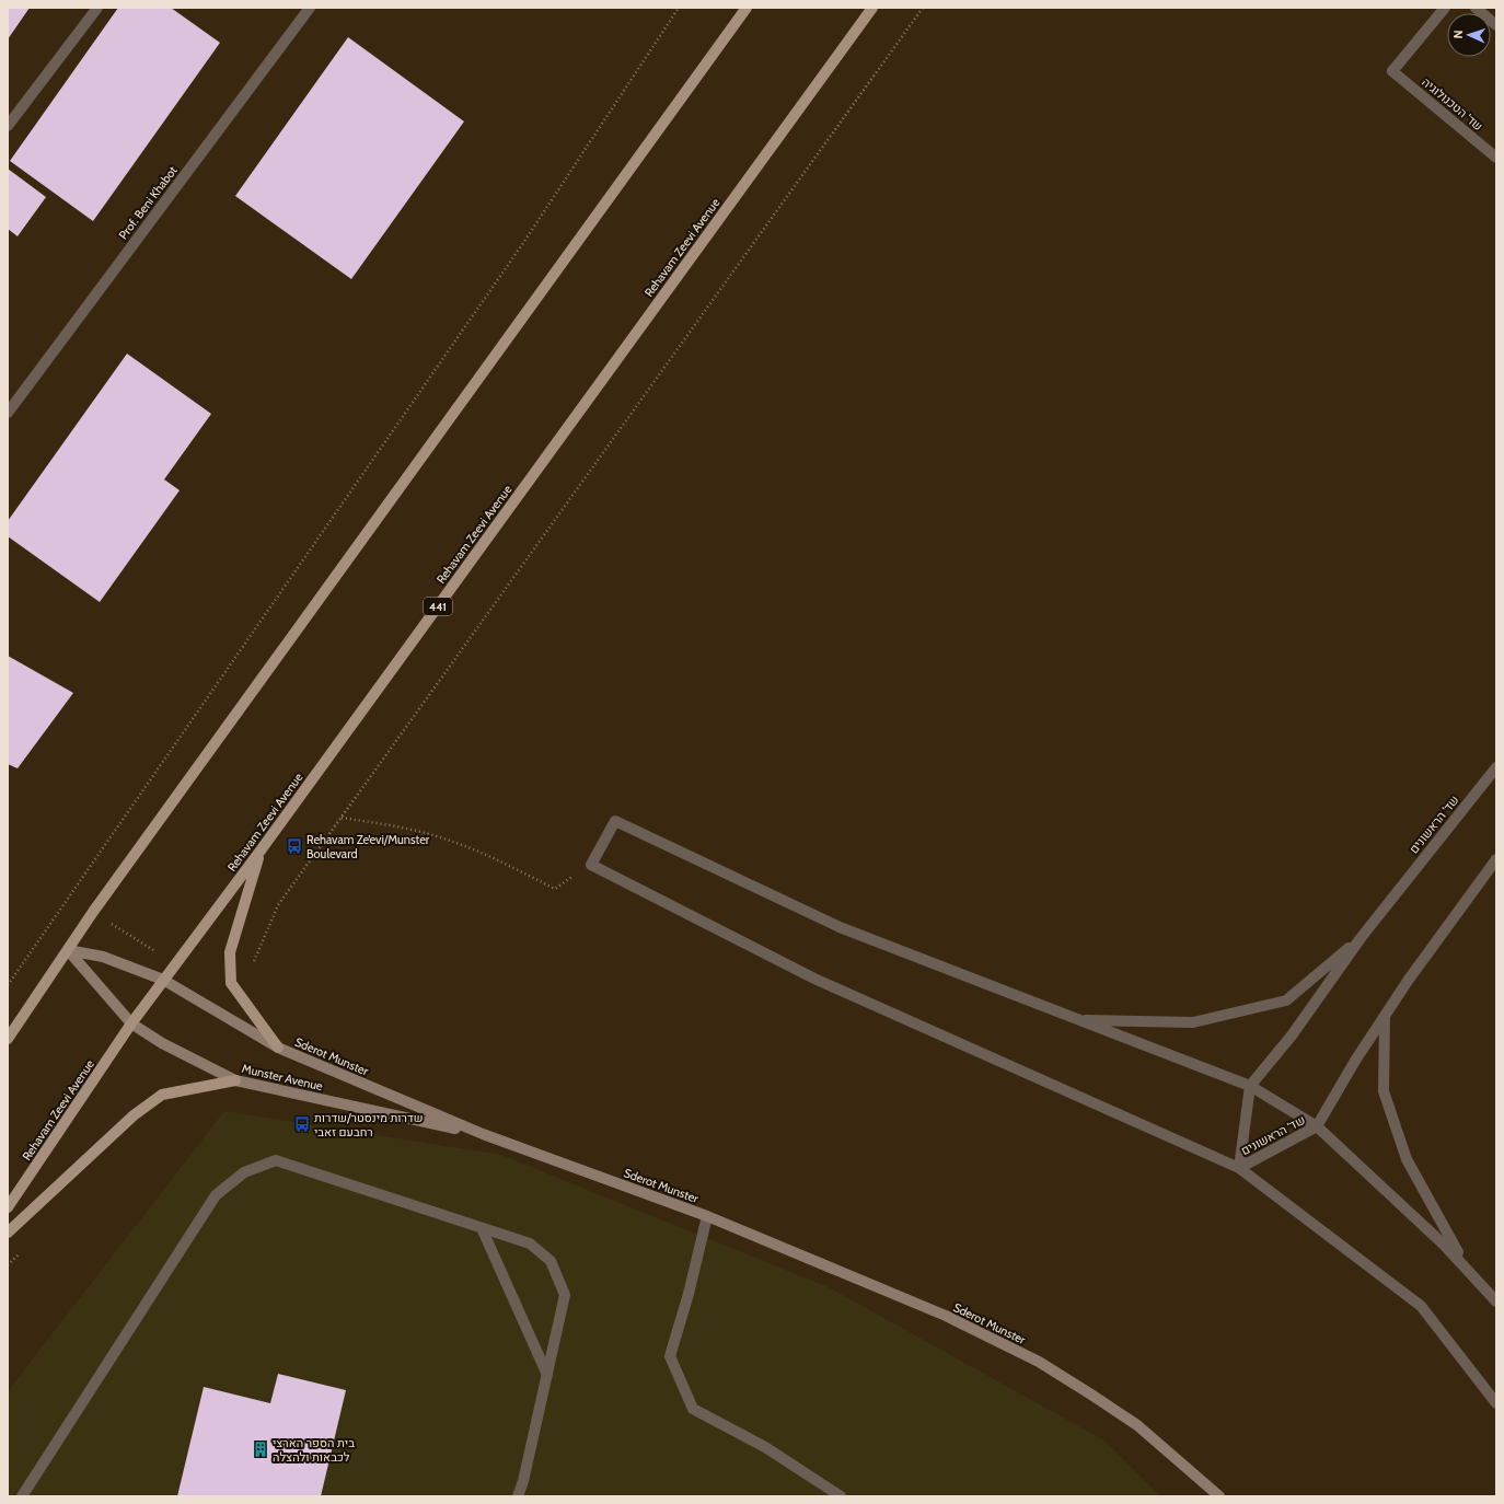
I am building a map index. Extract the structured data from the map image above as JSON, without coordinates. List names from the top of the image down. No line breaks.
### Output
{"streets":{"main road":["Rehavam Zeevi Avenue","441"],"street":["שד' הטכנולוגיה","Prof. Beni Khabot","שד' הראשונים","Sderot Munster","Munster Avenue"]},"crossings":[["Rehavam Zeevi Avenue","Sderot Munster"],["Rehavam Zeevi Avenue","Munster Avenue"],["Sderot Munster","Munster Avenue"]],"places":{"bus stop":["Rehavam Ze’evi/Munster Boulevard","שדרות מינסטר/שדרות רחבעם זאבי"],"building":["בית הספר הארצי לכבאות ולהצלה"]},"north":"left"}
